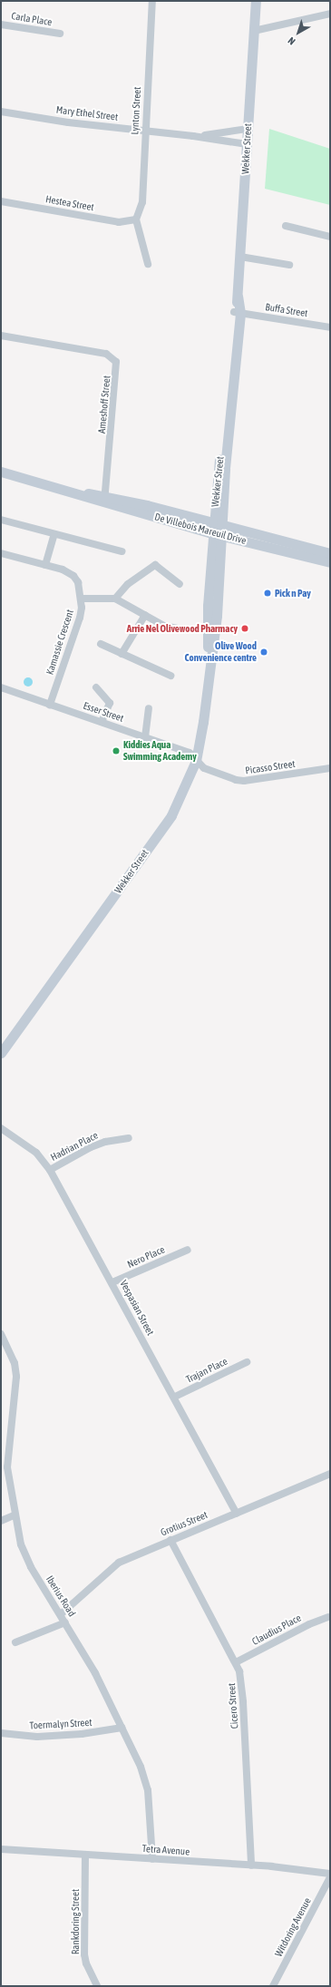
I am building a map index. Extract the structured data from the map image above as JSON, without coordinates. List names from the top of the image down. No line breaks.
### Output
{"streets":{"street":["Carla Place","Lynton Street","Mary Ethel Street","Wekker Street","Hestea Street","Buffa Street","Ameshoff Street","De Villebois Mareuil Drive","Kamassie Crescent","Esser Street","Picasso Street","Hadrian Place","Nero Place","Vespasian Street","Trajan Place","Grotius Street","Iberius Road","Claudius Place","Cicero Street","Toermalyn Street","Tetra Avenue","Rankdoring Street","Witdoring Avenue"]},"crossings":[["Lynton Street","Mary Ethel Street"],["Lynton Street","Hestea Street"],["Mary Ethel Street","Wekker Street"],["Wekker Street","Buffa Street"],["Wekker Street","De Villebois Mareuil Drive"],["Wekker Street","Esser Street"],["Wekker Street","Picasso Street"],["Ameshoff Street","De Villebois Mareuil Drive"],["Kamassie Crescent","Esser Street"],["Esser Street","Picasso Street"],["Hadrian Place","Vespasian Street"],["Nero Place","Vespasian Street"],["Vespasian Street","Trajan Place"],["Vespasian Street","Grotius Street"],["Grotius Street","Iberius Road"],["Grotius Street","Cicero Street"],["Iberius Road","Toermalyn Street"],["Iberius Road","Tetra Avenue"],["Claudius Place","Cicero Street"],["Cicero Street","Tetra Avenue"],["Tetra Avenue","Rankdoring Street"]],"places":["Pick n Pay","Arrie Nel Olivewood Pharmacy","Olive Wood Convenience centre","Kiddies Aqua Swimming Academy"],"north":"bottom left"}
